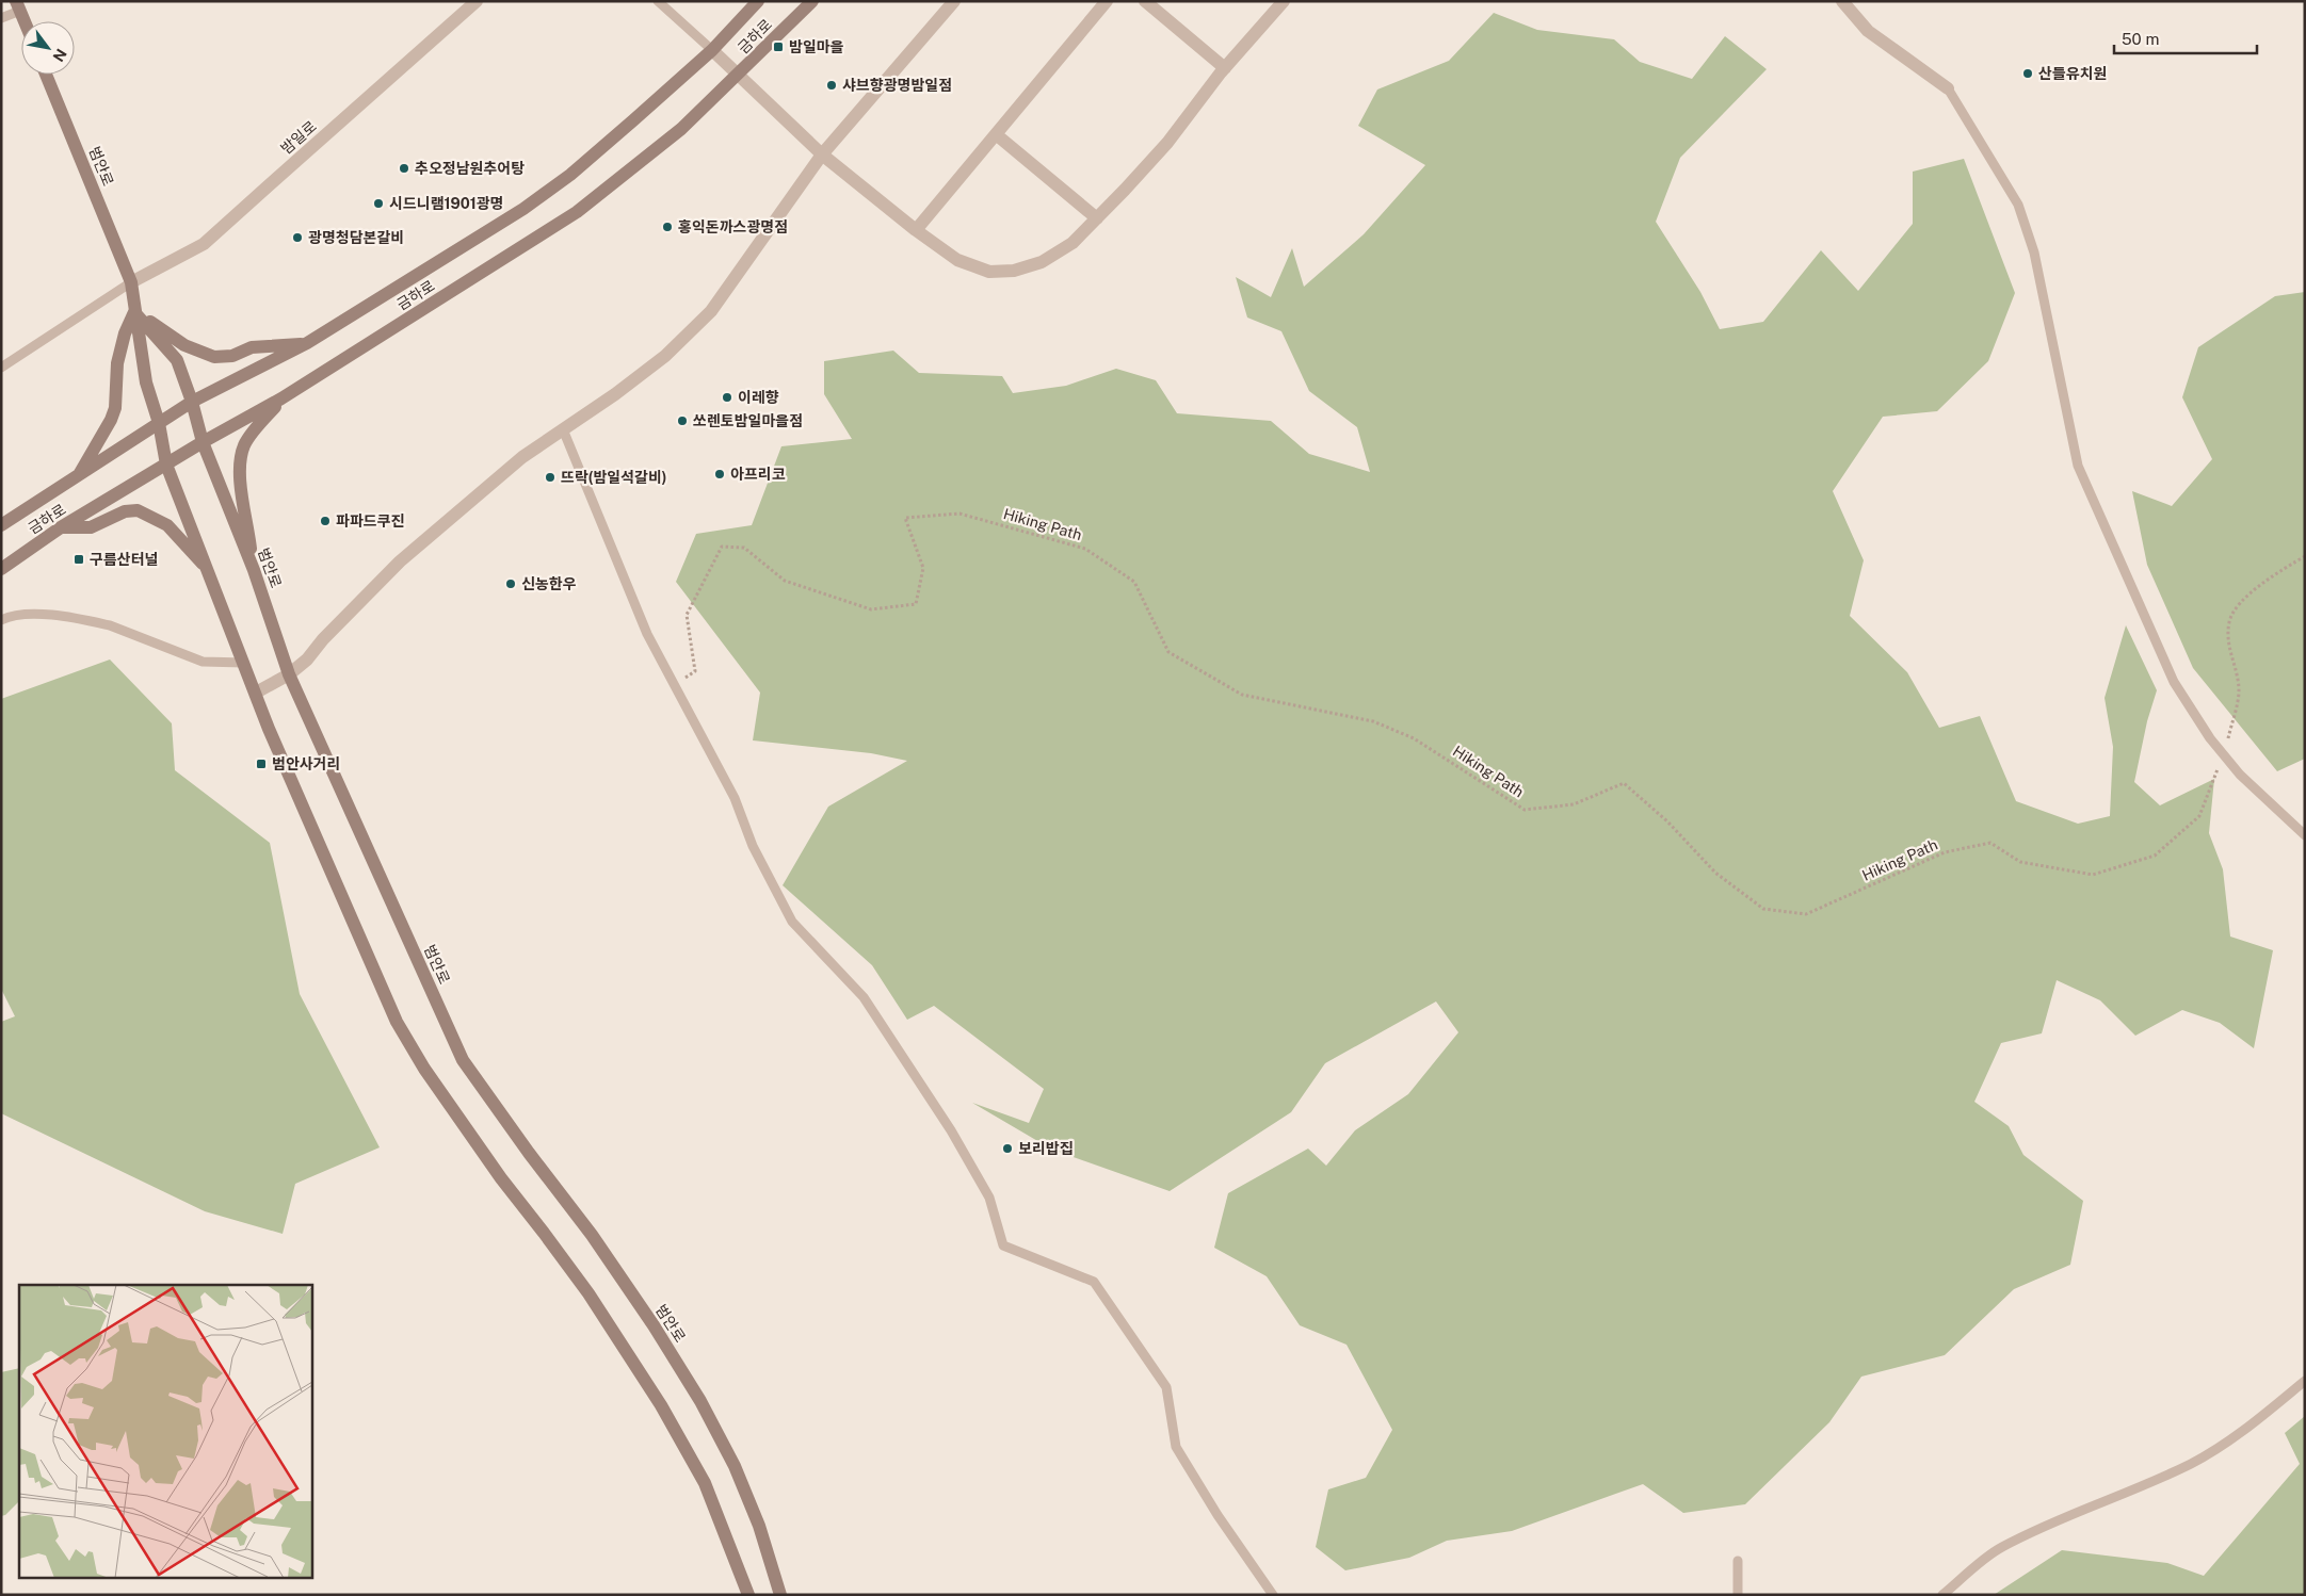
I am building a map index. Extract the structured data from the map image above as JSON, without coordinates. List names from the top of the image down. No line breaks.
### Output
{"streets":{"main road":["금하로","범안로"],"street":["밤일로"],"path":["Hiking Path"]},"crossings":[["금하로","범안로"],["밤일로","범안로"]],"places":{"transit":["밤일마을","구름산터널","범안사거리"],"other":["산들유치원","샤브향광명밤일점","추오정남원추어탕","시드니램1901광명","홍익돈까스광명점","광명청담본갈비","이레향","쏘렌토밤일마을점","아프리코","뜨락(밤일석갈비)","파파드쿠진","신농한우","보리밥집"]},"scale_bar":"50 m","north":"bottom right"}
